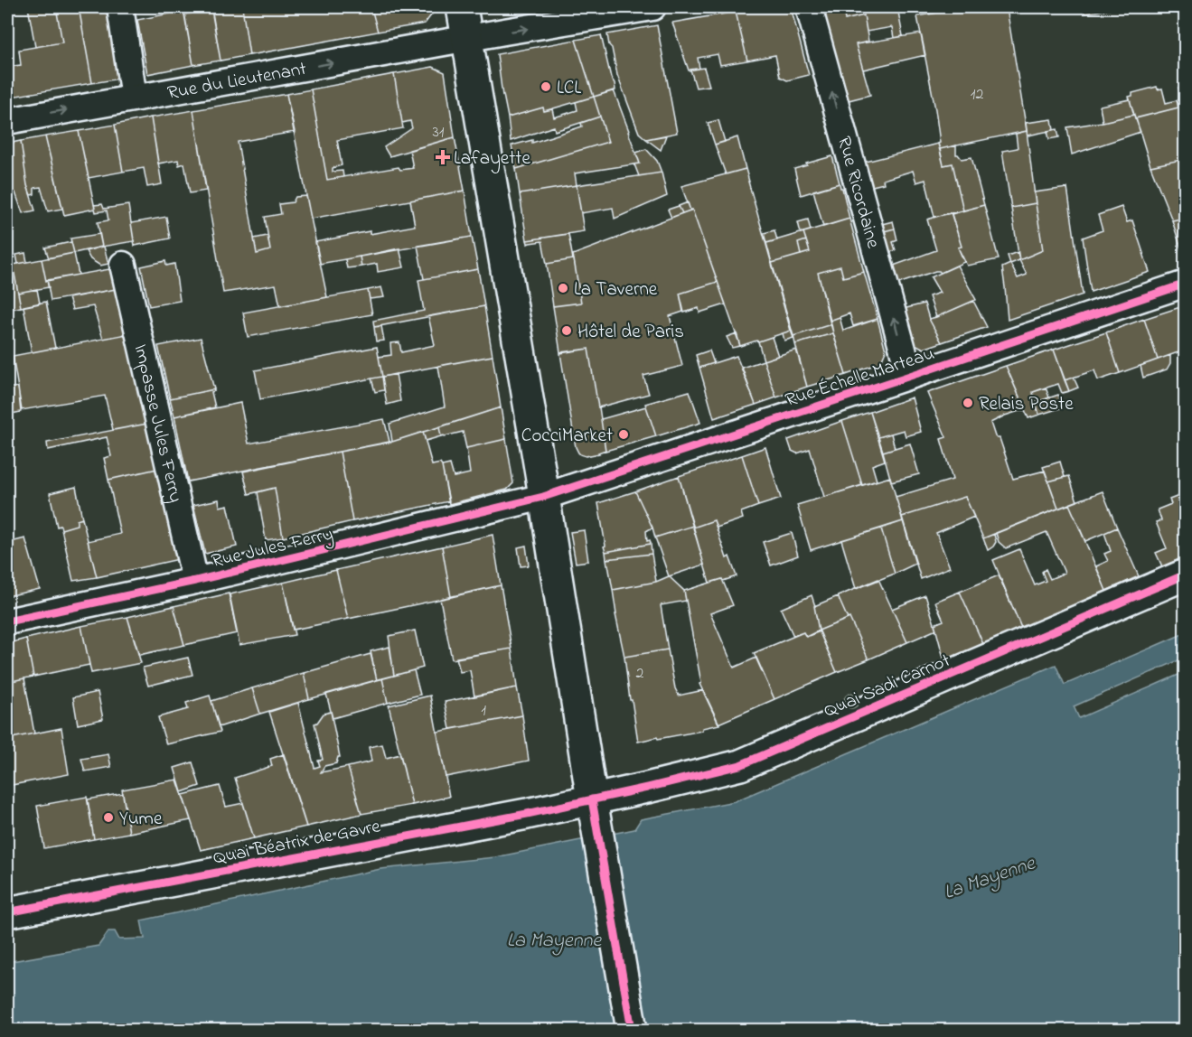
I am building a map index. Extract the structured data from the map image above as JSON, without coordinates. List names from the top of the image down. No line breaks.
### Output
{"streets":{"street":["Rue du Lieutenant","Rue Ricordaine","Rue Échelle Marteau","Impasse Jules Ferry","Rue Jules Ferry","Quai Sadi Carnot","Quai Béatrix de Gavre"]},"crossings":[["Rue Ricordaine","Rue Échelle Marteau"],["Rue Échelle Marteau","Rue Jules Ferry"],["Impasse Jules Ferry","Rue Jules Ferry"],["Quai Sadi Carnot","Quai Béatrix de Gavre"]],"one_way":["Rue du Lieutenant","Rue Ricordaine"],"water":["La Mayenne"],"places":{"other":["LCL","La Taverne","Hôtel de Paris","Relais Poste","CocciMarket","Yume"],"health":["Lafayette"]},"house_numbers":["12","31","2","1"]}
